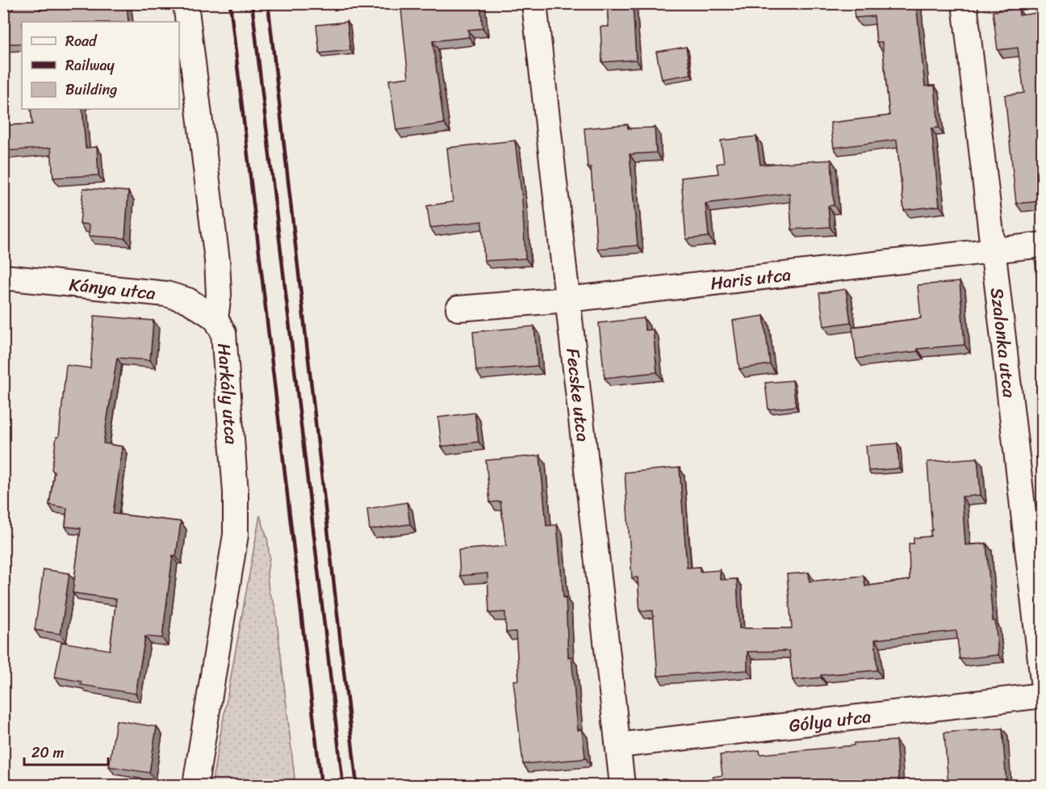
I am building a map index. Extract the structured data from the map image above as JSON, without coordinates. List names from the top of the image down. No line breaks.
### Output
{"streets":{"street":["Haris utca","Kánya utca","Szalonka utca","Harkály utca","Fecske utca","Gólya utca"]},"crossings":[["Haris utca","Szalonka utca"],["Haris utca","Fecske utca"],["Kánya utca","Harkály utca"],["Fecske utca","Gólya utca"]],"legend":["Road","Railway","Building"],"scale_bar":"20 m"}
